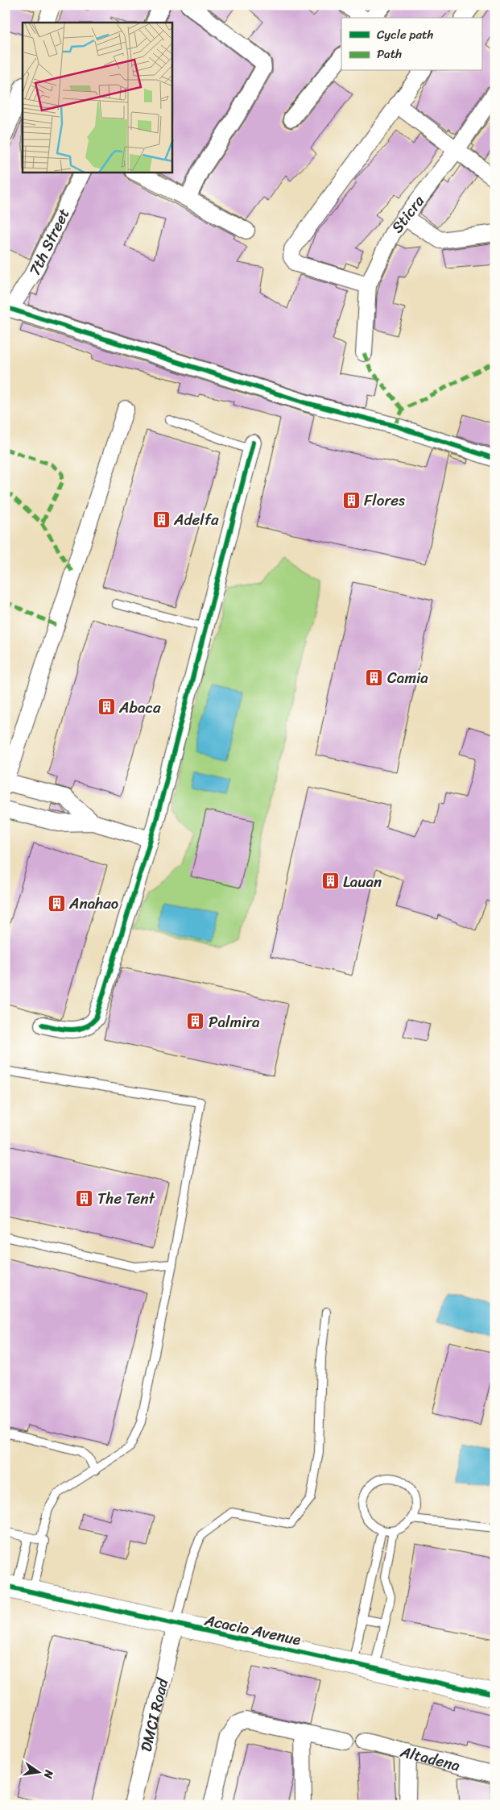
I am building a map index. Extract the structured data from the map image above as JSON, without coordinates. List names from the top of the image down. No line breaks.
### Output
{"streets":{"street":["Sticra","7th Street","Acacia Avenue","DMCI Road","Altadena"]},"crossings":[["Acacia Avenue","DMCI Road"]],"places":{"building":["Flores","Adelfa","Camia","Abaca","Lauan","Anahao","Palmira","The Tent"]},"legend":["Cycle path","Path"],"north":"right"}
